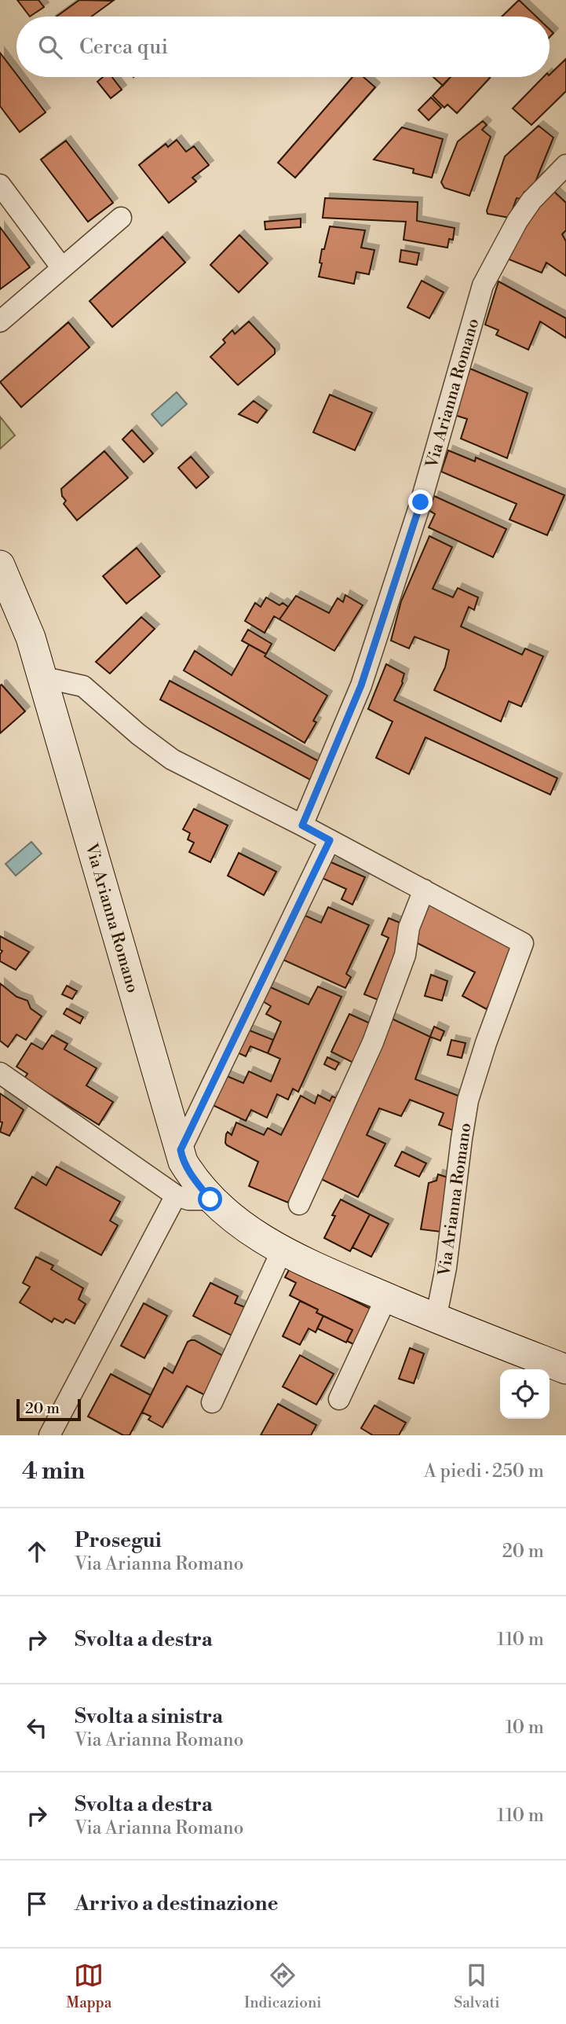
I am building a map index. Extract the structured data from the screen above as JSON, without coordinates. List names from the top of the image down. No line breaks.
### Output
{"streets":{"street":["Via Arianna Romano"]},"scale_bar":"20 m","page":{"search":"Cerca qui","scale":"20 m","heading":["4 min","A piedi · 250 m"],"list":[["Prosegui","Via Arianna Romano","20 m"],["Svolta a destra","110 m"],["Svolta a sinistra","Via Arianna Romano","10 m"],["Svolta a destra","Via Arianna Romano","110 m"],"Arrivo a destinazione"],"nav":["Mappa","Indicazioni","Salvati"]}}
